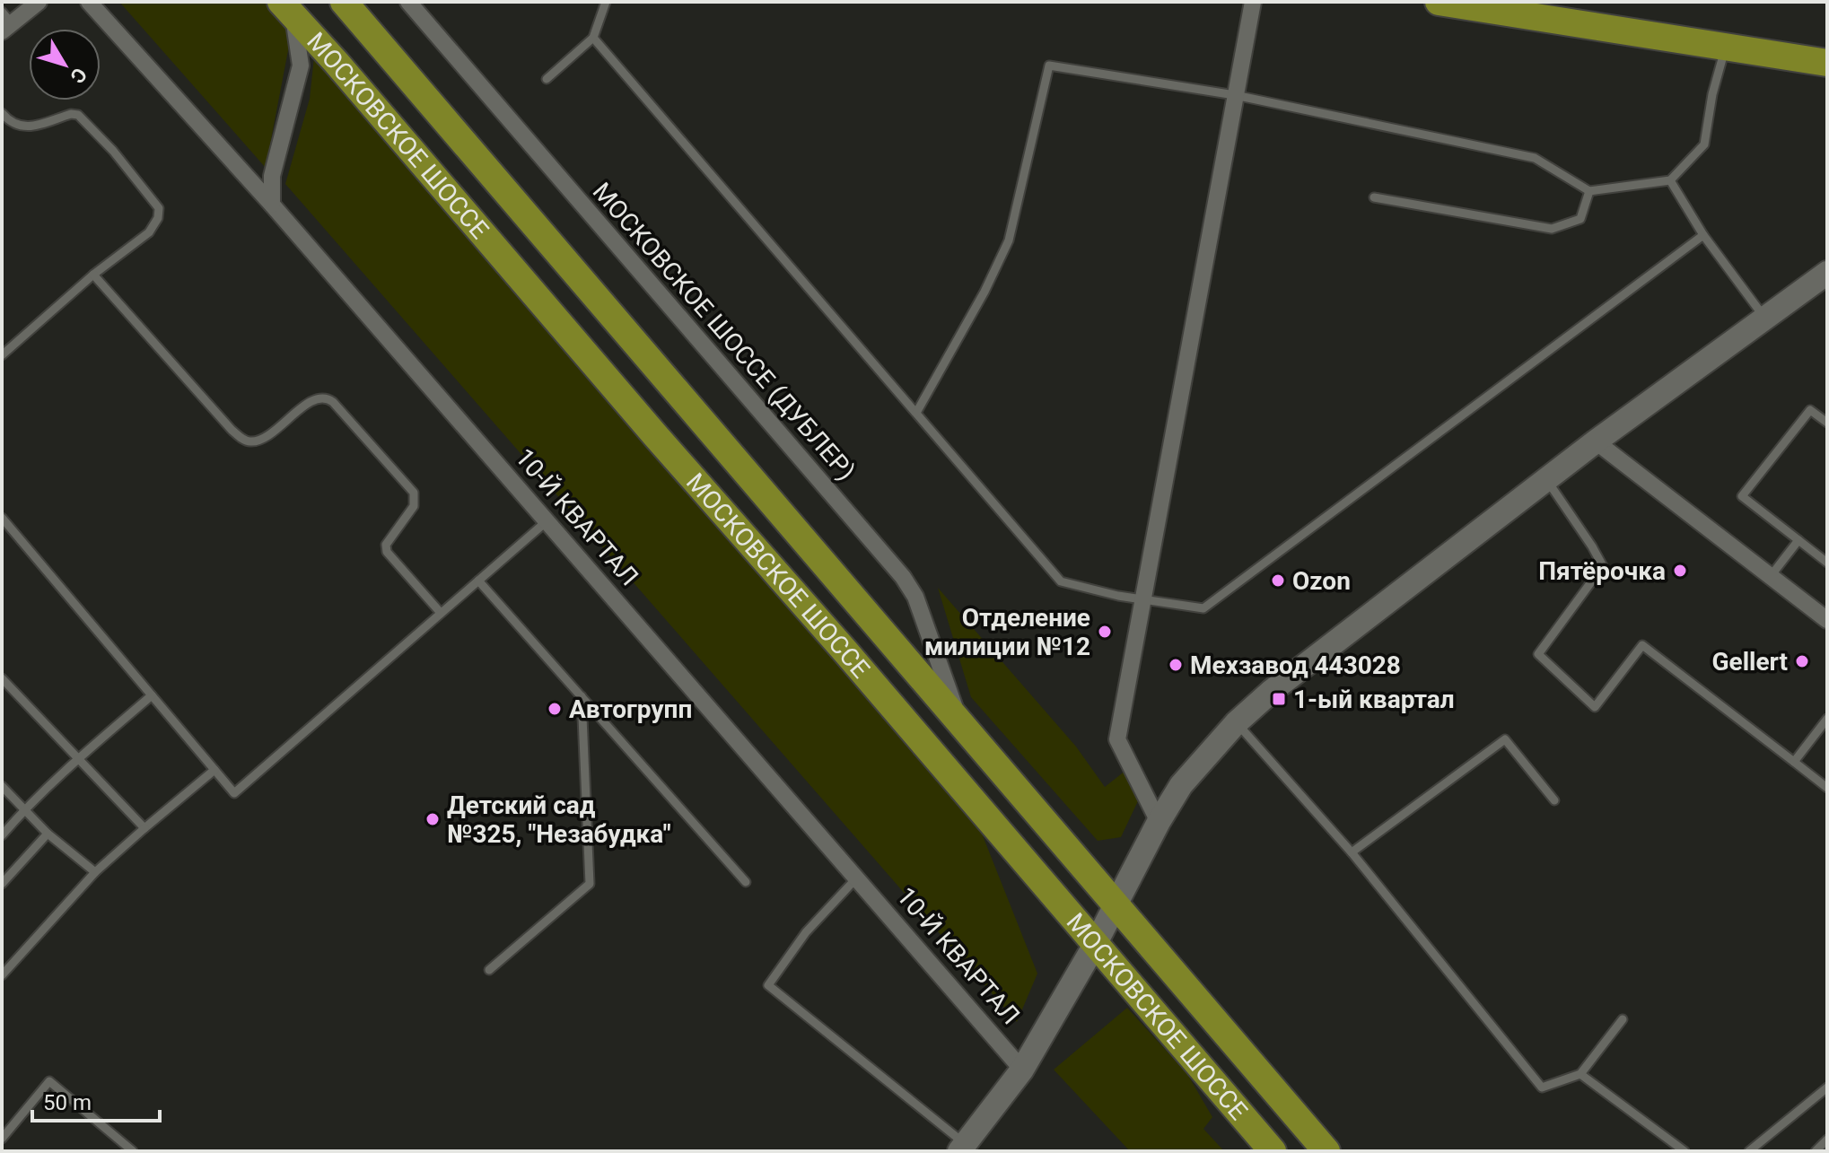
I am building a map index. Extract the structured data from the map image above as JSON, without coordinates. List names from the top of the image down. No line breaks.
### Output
{"streets":{"main road":["МОСКОВСКОЕ ШОССЕ"],"street":["МОСКОВСКОЕ ШОССЕ (ДУБЛЕР)","10-Й КВАРТАЛ"]},"crossings":[["МОСКОВСКОЕ ШОССЕ","МОСКОВСКОЕ ШОССЕ (ДУБЛЕР)"]],"places":{"other":["Пятёрочка","Ozon","Отделение милиции №12","Gellert","Мехзавод 443028","Автогрупп","Детский сад №325, \"Незабудка\""],"transit":["1-ый квартал"]},"scale_bar":"50 m","north":"bottom right"}
